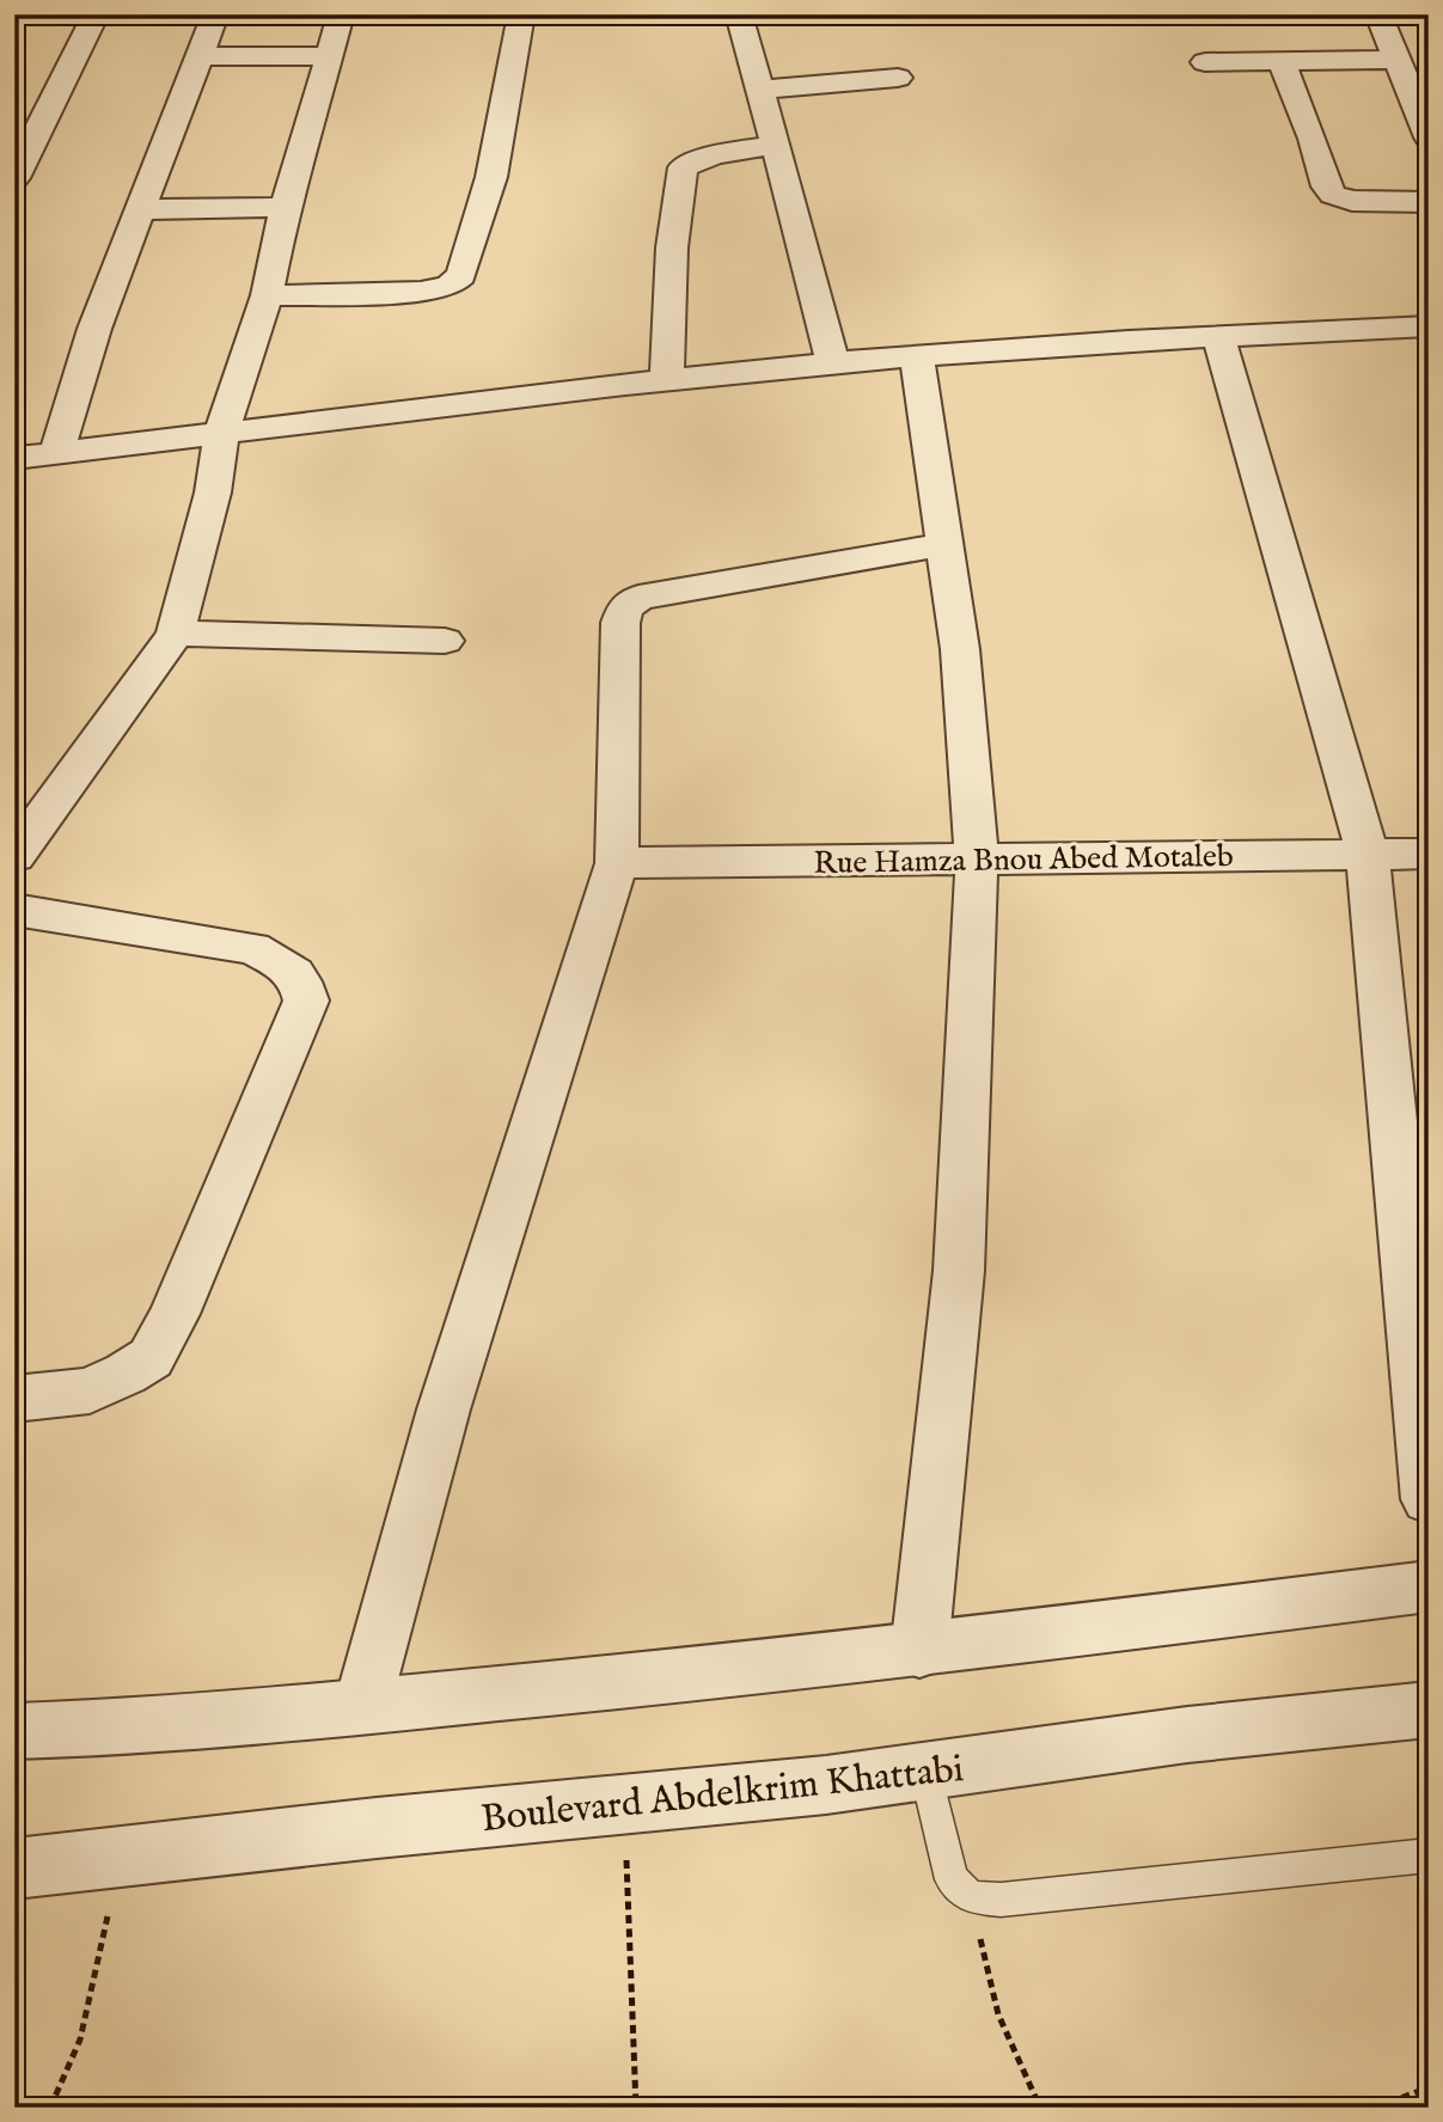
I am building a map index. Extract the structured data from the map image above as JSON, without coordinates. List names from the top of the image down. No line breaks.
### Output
{"streets":{"street":["Rue Hamza Bnou Abed Motaleb","Boulevard Abdelkrim Khattabi"]}}
